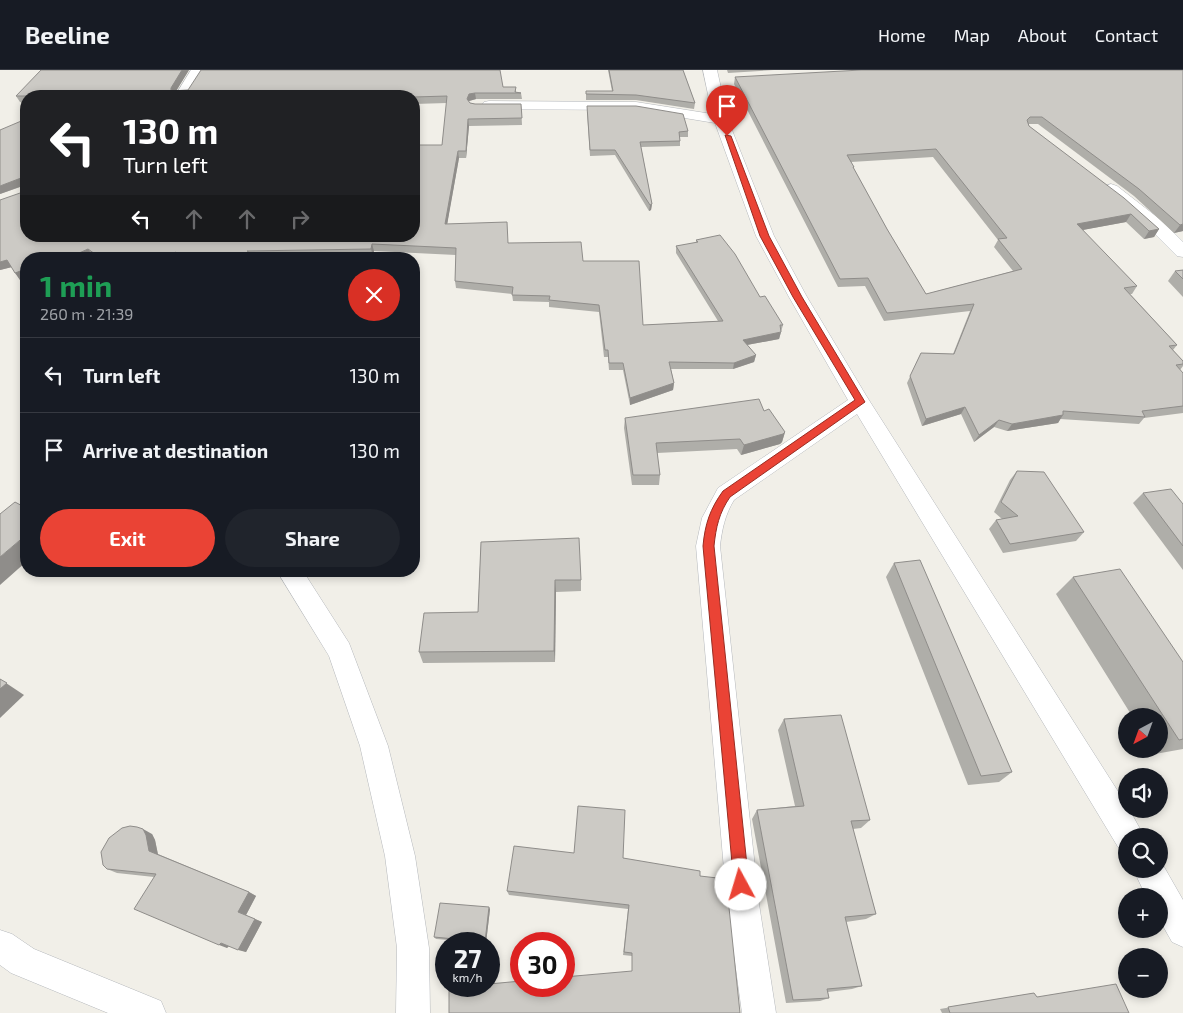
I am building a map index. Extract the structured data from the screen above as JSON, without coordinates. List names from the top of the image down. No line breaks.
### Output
{"north":"bottom left","page":{"header":"Beeline","nav":["Home","Map","About","Contact"],"turn":["130 m","Turn left"],"heading":["1 min","260 m · 21:39"],"list":[{"name":"Turn left","value":"130 m"},{"name":"Arrive at destination","value":"130 m"}],"buttons":["Exit","Share"],"map_buttons":["+","−"],"speed":"27 km/h","limit":"30"}}
